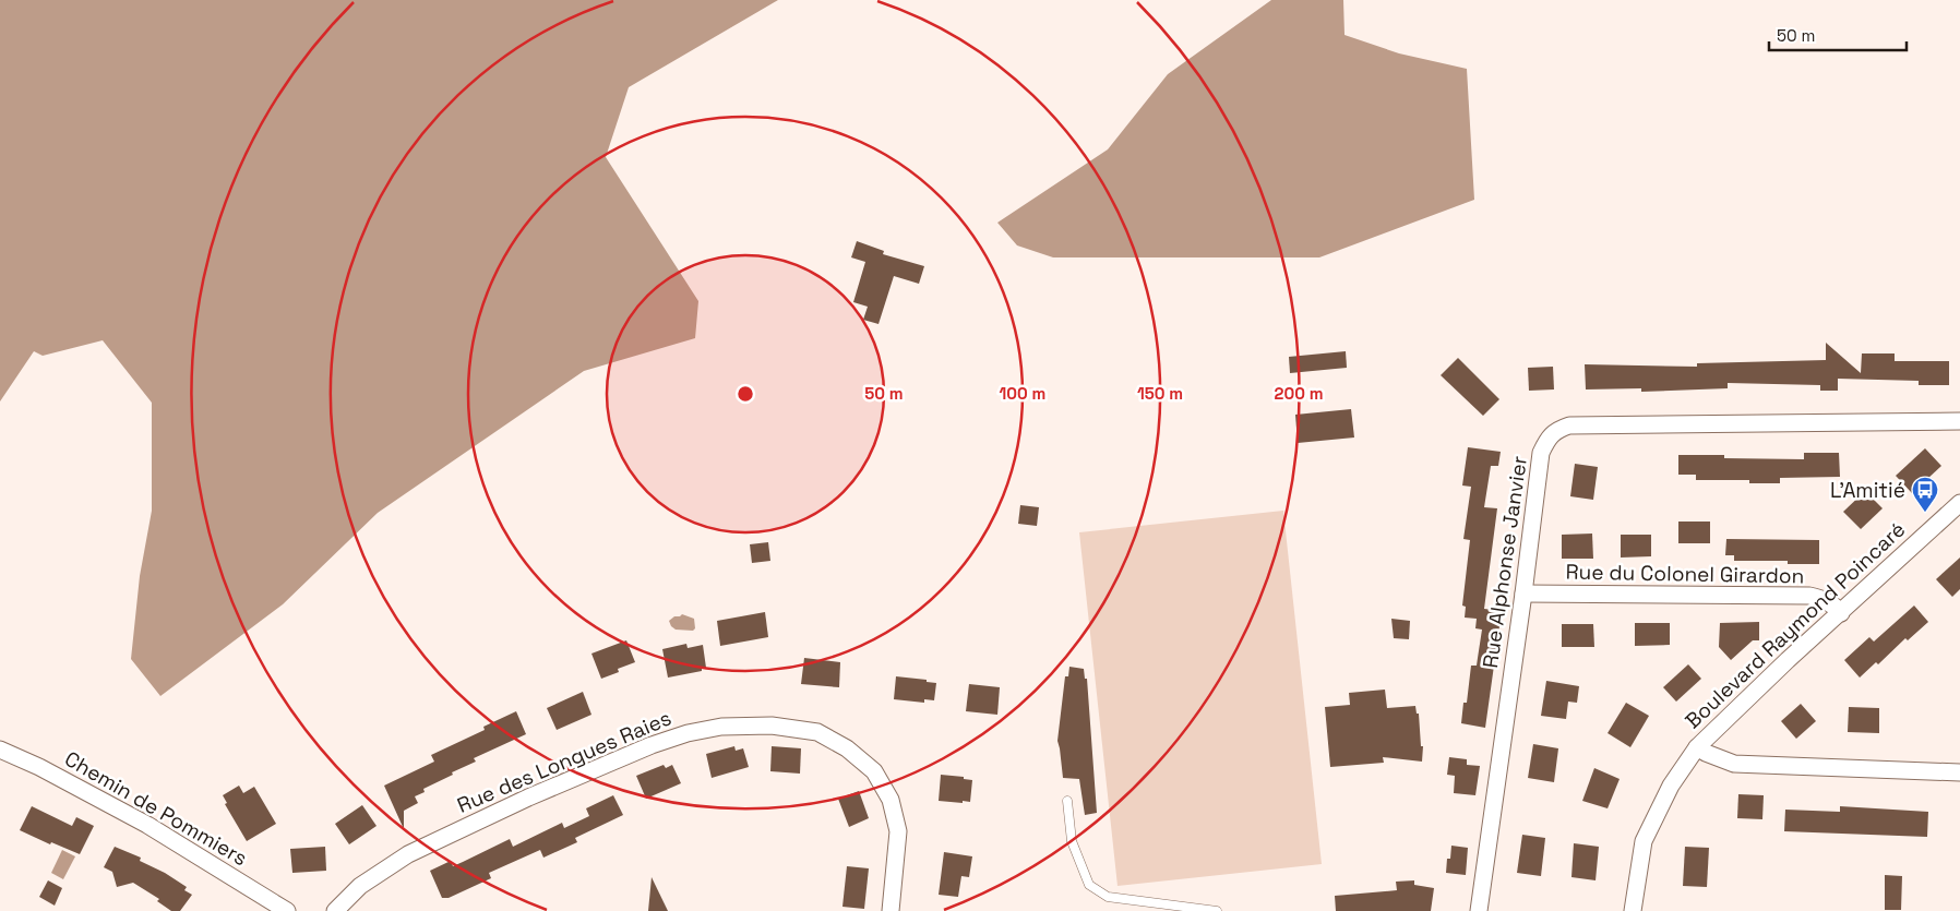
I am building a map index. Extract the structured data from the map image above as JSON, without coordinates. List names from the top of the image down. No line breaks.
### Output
{"streets":{"street":["Rue Alphonse Janvier","Rue du Colonel Girardon","Boulevard Raymond Poincaré","Rue des Longues Raies","Chemin de Pommiers"]},"crossings":[["Rue Alphonse Janvier","Rue du Colonel Girardon"],["Rue du Colonel Girardon","Boulevard Raymond Poincaré"]],"places":{"bus stop":["L'Amitié"]},"scale_bar":"50 m","rings":["50 m","100 m","150 m","200 m"]}
